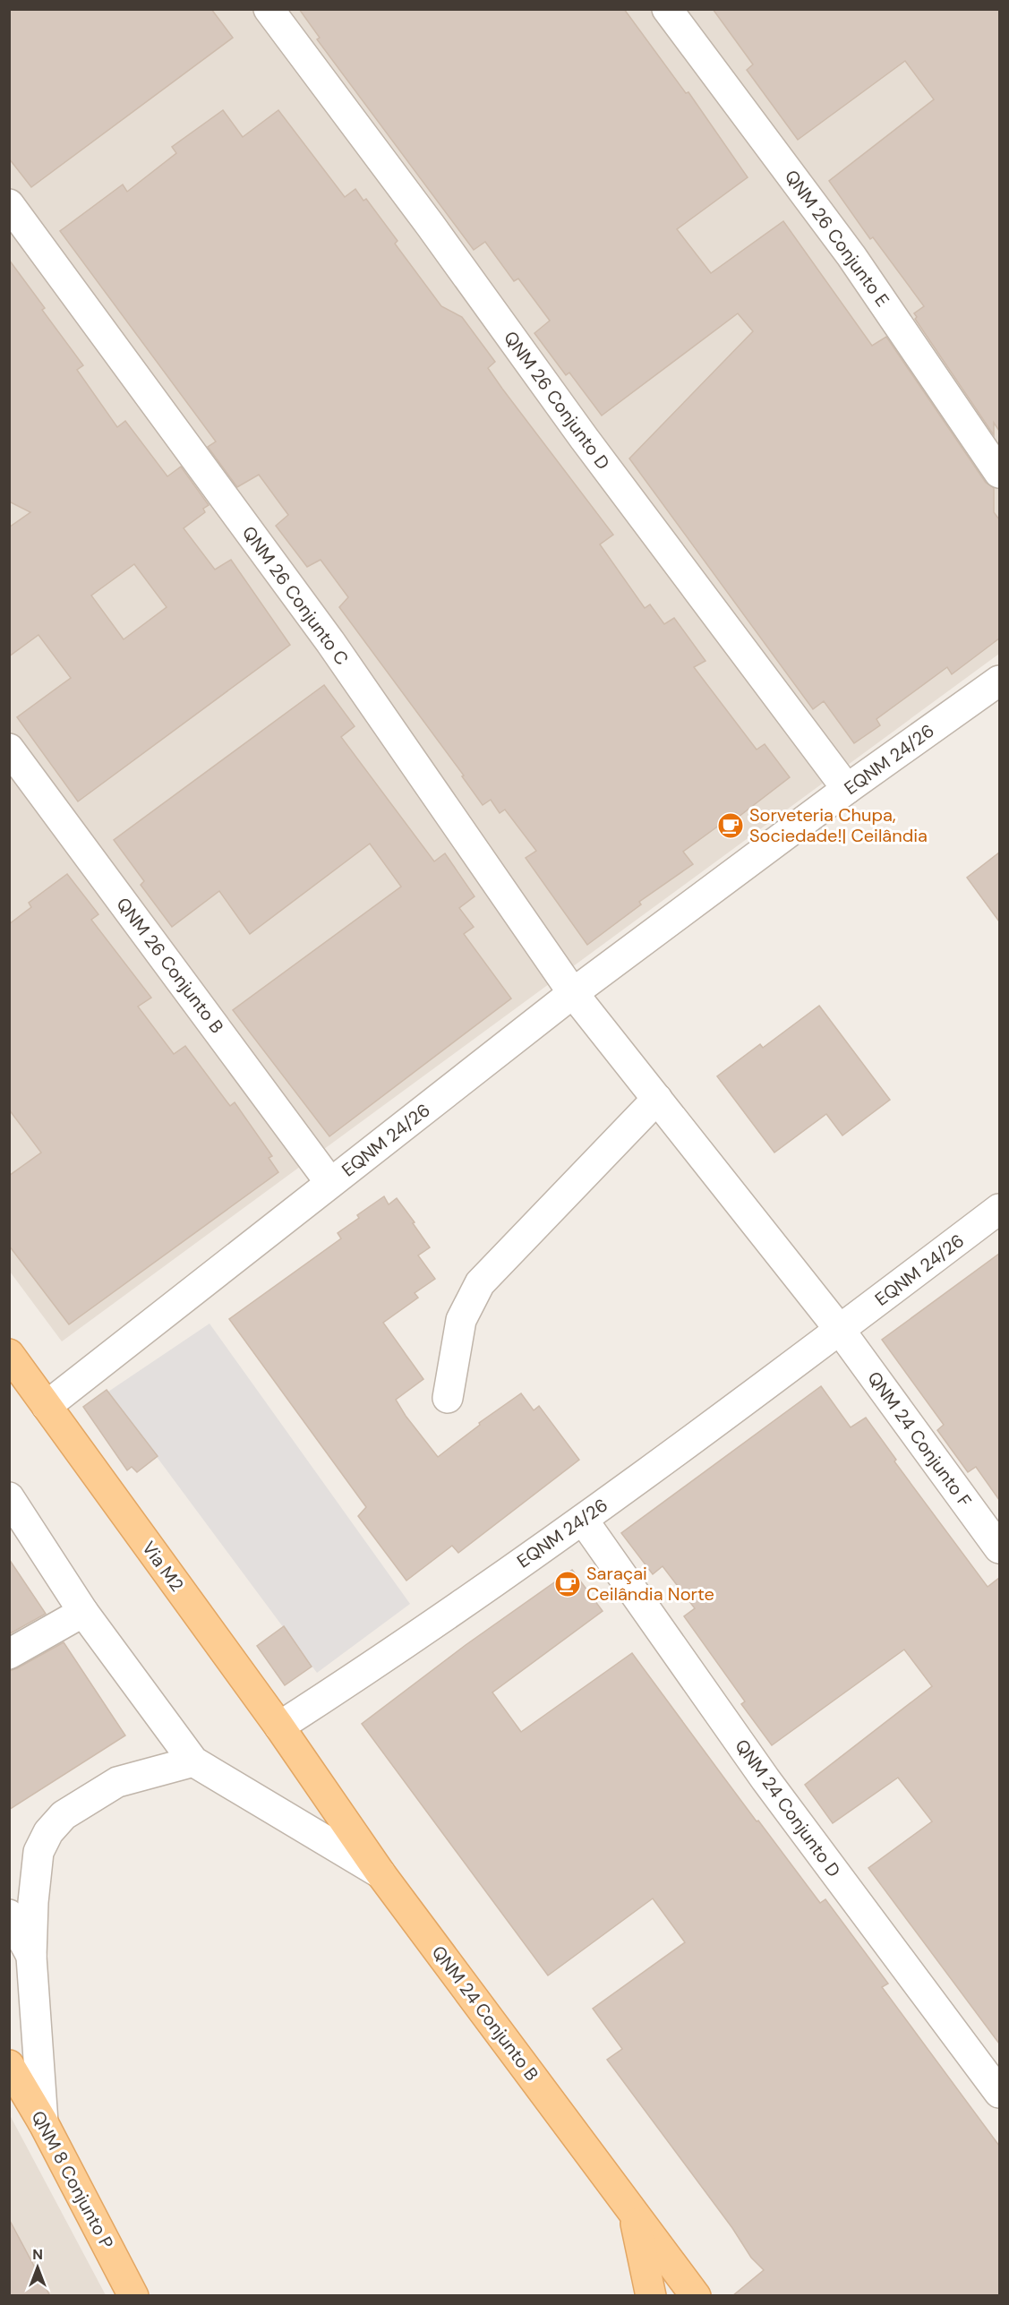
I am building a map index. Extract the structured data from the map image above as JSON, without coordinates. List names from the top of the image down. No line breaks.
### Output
{"streets":{"main road":["Via M2","QNM 24 Conjunto B","QNM 8 Conjunto P"],"street":["QNM 26 Conjunto E","QNM 26 Conjunto D","QNM 26 Conjunto C","EQNM 24/26","QNM 26 Conjunto B","QNM 24 Conjunto F","QNM 24 Conjunto D"]},"crossings":[["QNM 26 Conjunto D","EQNM 24/26"],["QNM 26 Conjunto C","EQNM 24/26"],["EQNM 24/26","QNM 26 Conjunto B"],["EQNM 24/26","QNM 24 Conjunto F"],["EQNM 24/26","Via M2"],["EQNM 24/26","QNM 24 Conjunto D"],["EQNM 24/26","QNM 24 Conjunto B"],["Via M2","QNM 24 Conjunto B"]],"places":{"cafe":["Sorveteria Chupa, Sociedade!| Ceilândia","Saraçai Ceilândia Norte"]},"north":"top"}
